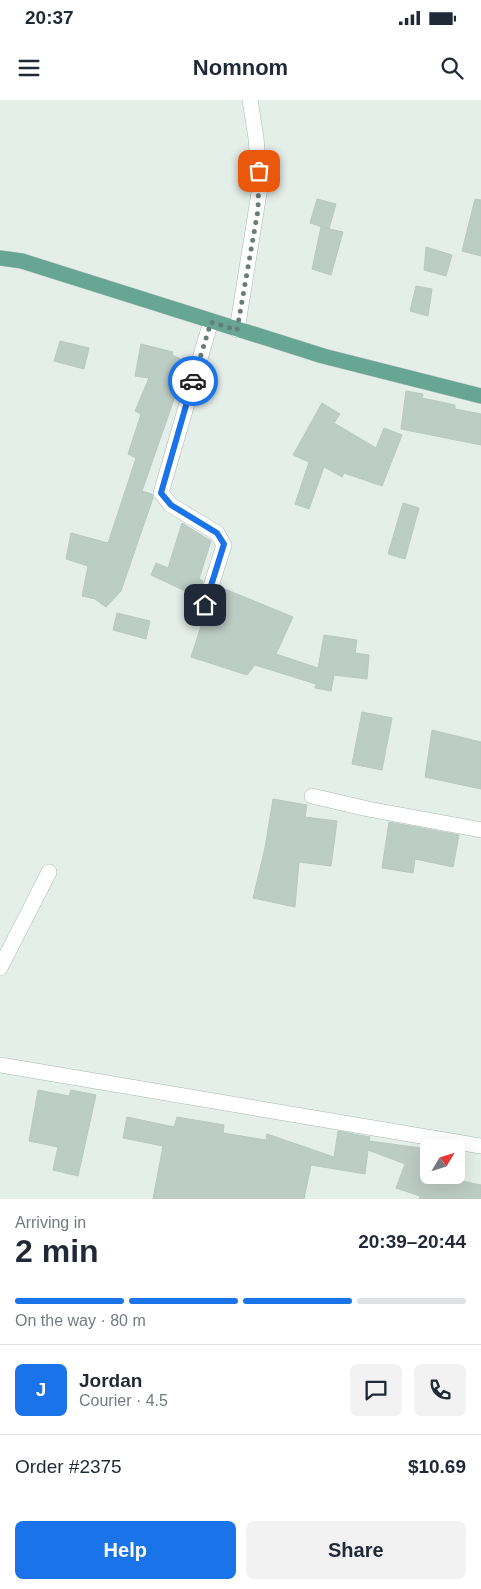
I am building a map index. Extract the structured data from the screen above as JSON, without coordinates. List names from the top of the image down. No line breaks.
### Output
{"north":"top right","page":{"status":"20:37","header":"Nomnom","heading":["2 min","Arriving in","20:39–20:44"],"panel":["Jordan","Courier · 4.5","Order #2375","$10.69"],"bar":"On the way · 80 m","round":"J","buttons":["Help","Share"]}}
